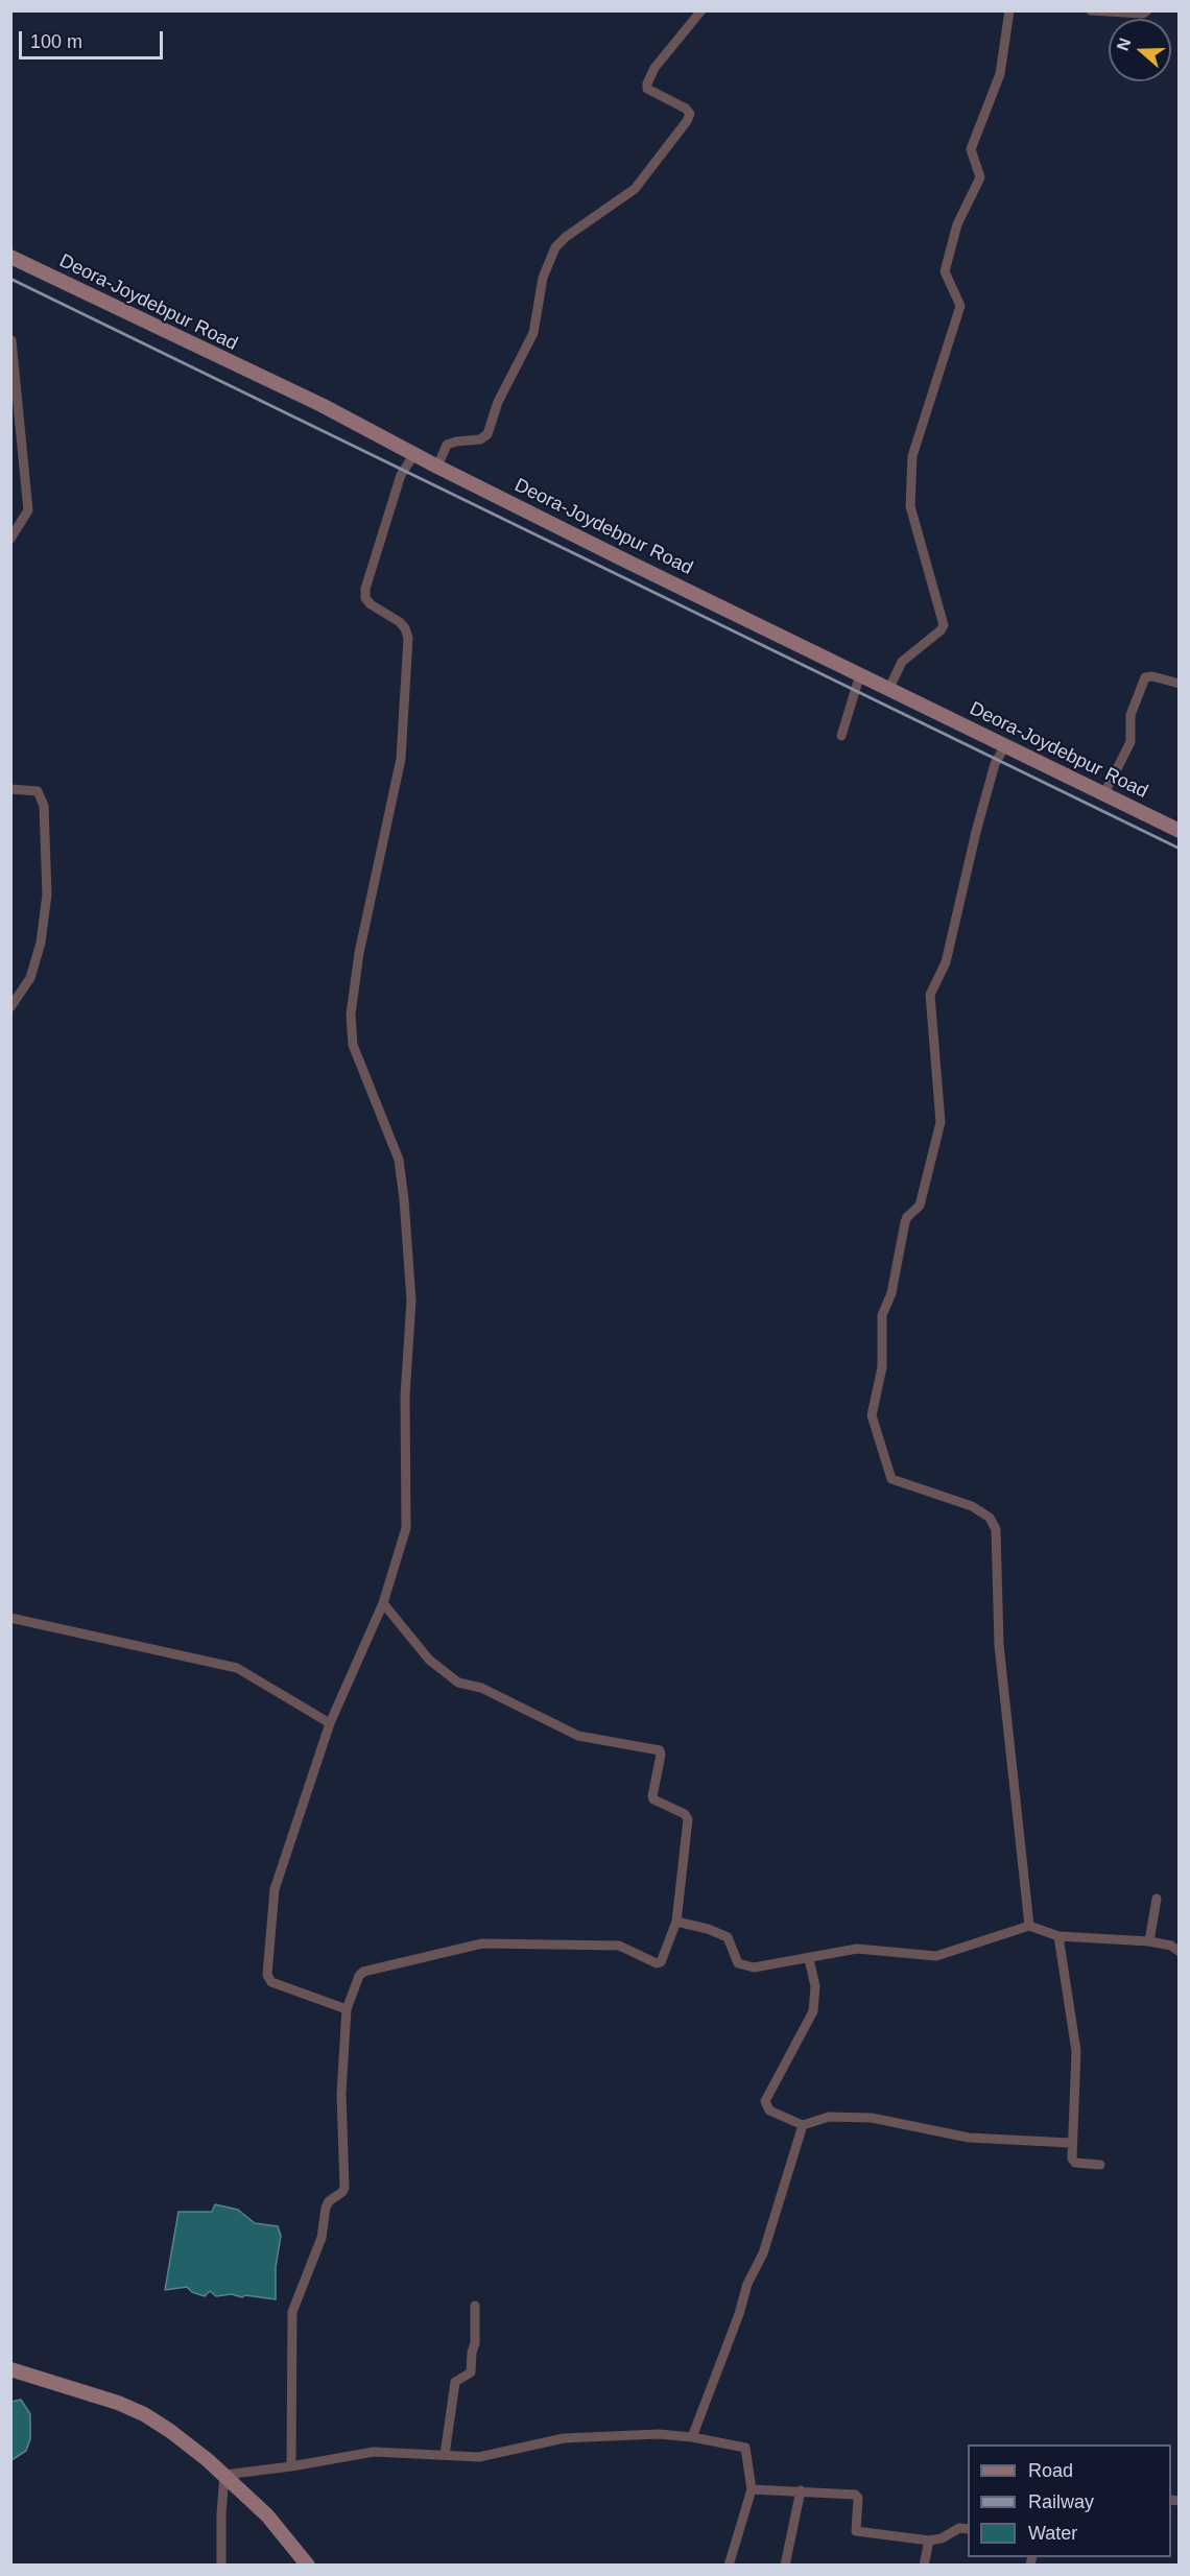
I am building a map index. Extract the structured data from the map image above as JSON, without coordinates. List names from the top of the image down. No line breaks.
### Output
{"streets":{"street":["Deora-Joydebpur Road"]},"legend":["Road","Railway","Water"],"scale_bar":"100 m","north":"left"}
